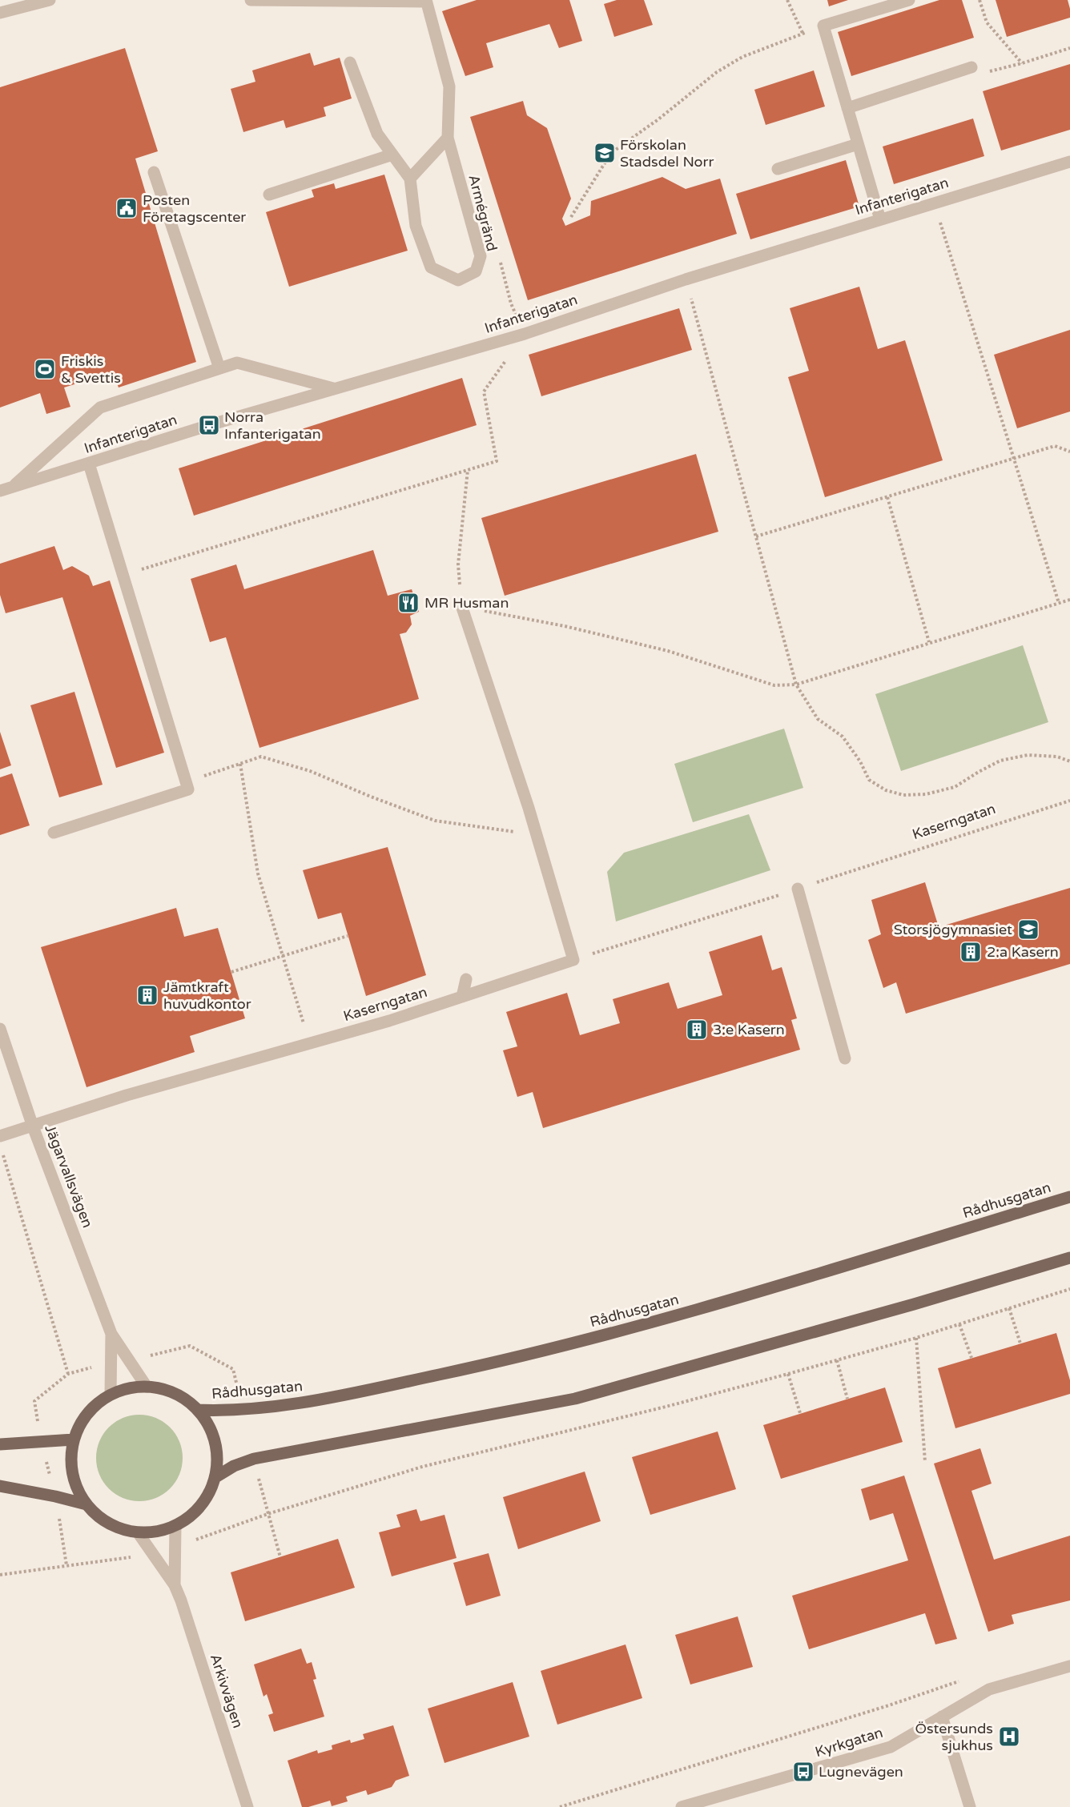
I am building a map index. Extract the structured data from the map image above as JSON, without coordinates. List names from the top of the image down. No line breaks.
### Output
{"streets":{"main road":["Rådhusgatan"],"street":["Infanterigatan","Armégränd","Kaserngatan","Jägarvallsvägen","Arkivvägen","Kyrkgatan"]},"crossings":[["Kaserngatan","Jägarvallsvägen"],["Jägarvallsvägen","Rådhusgatan"],["Jägarvallsvägen","Arkivvägen"],["Rådhusgatan","Arkivvägen"]],"places":{"school or university":["Förskolan Stadsdel Norr","Storsjögymnasiet"],"public building":["Posten Företagscenter"],"sports":["Friskis & Svettis"],"bus stop":["Norra Infanterigatan","Lugnevägen"],"restaurant":["MR Husman"],"building":["2:a Kasern","Jämtkraft huvudkontor","3:e Kasern"],"hospital":["Östersunds sjukhus"]}}
